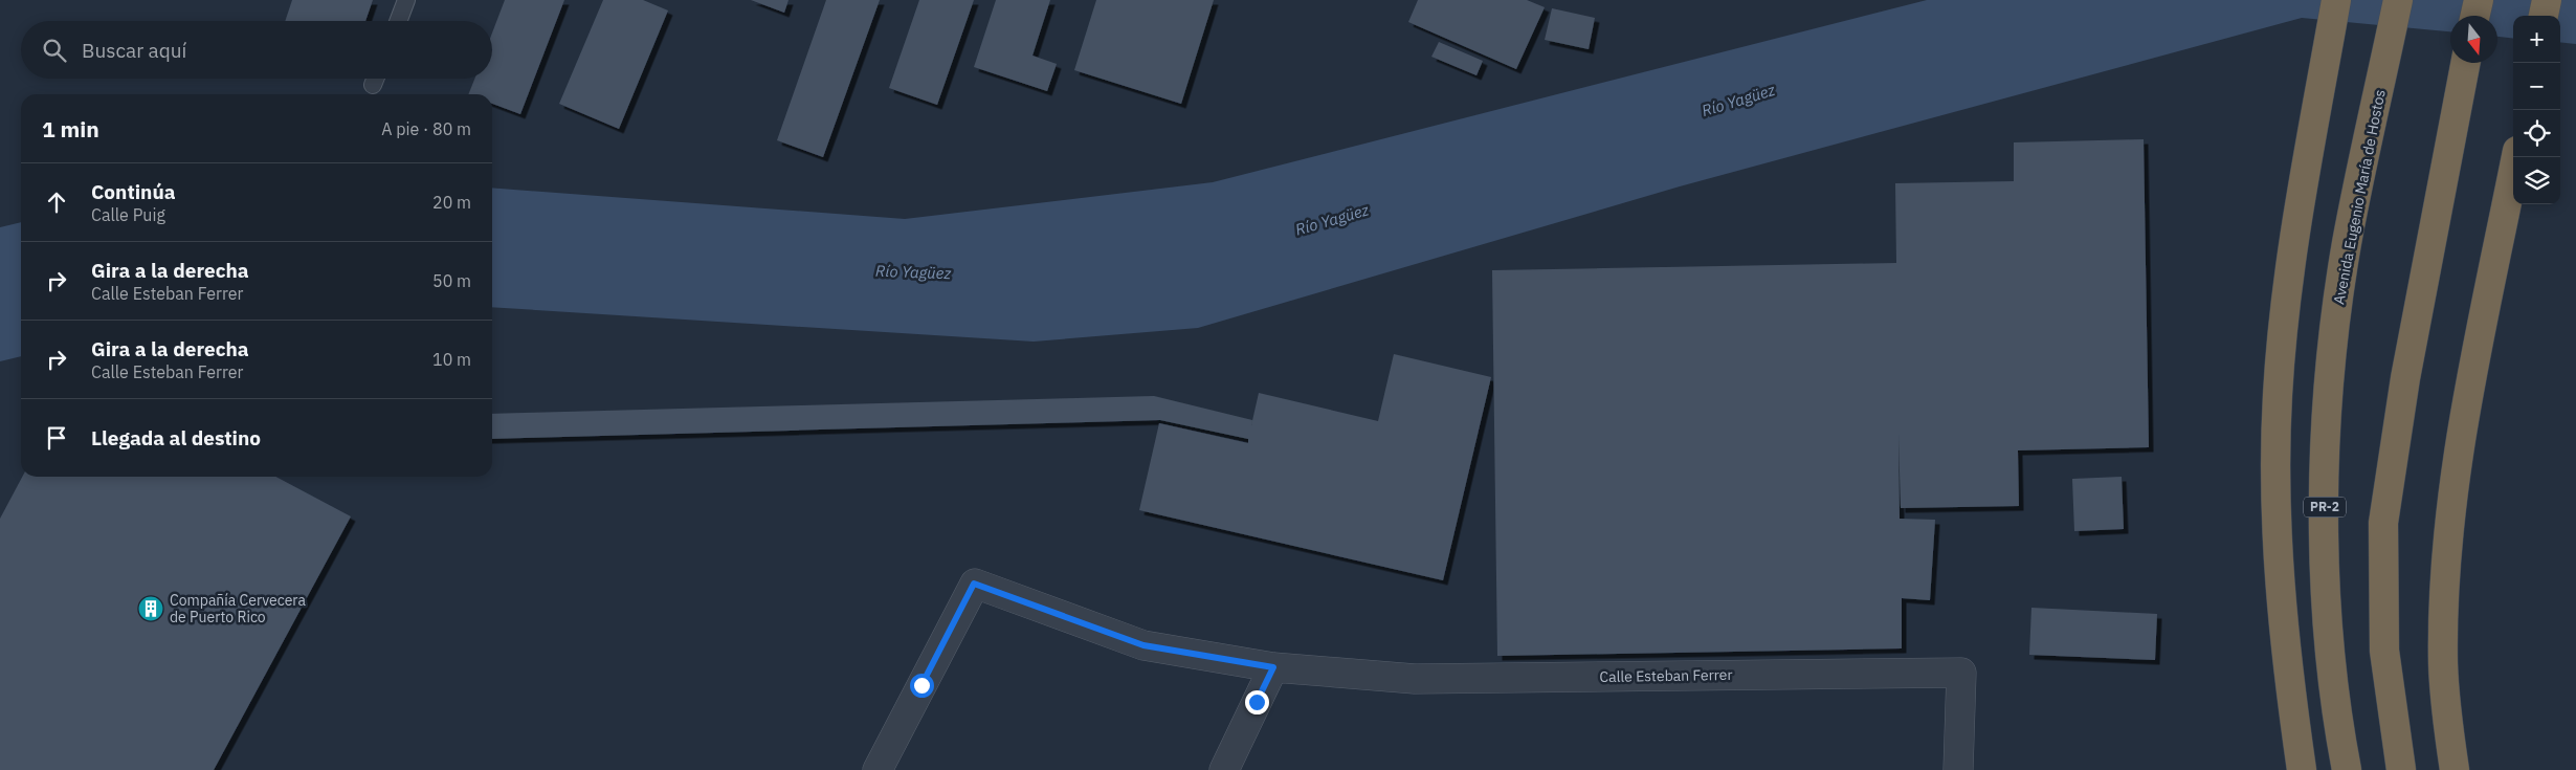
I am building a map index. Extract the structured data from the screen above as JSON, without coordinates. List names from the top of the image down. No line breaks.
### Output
{"streets":{"highway":["Avenida Eugenio María de Hostos","PR-2"],"street":["Calle Esteban Ferrer"]},"water":["Río Yagüez"],"places":{"building":["Compañía Cervecera de Puerto Rico"]},"north":"bottom","page":{"map_buttons":["+","−"],"search":"Buscar aquí","heading":["1 min","A pie · 80 m"],"list":[["Continúa","Calle Puig","20 m"],["Gira a la derecha","Calle Esteban Ferrer","50 m"],["Gira a la derecha","Calle Esteban Ferrer","10 m"],"Llegada al destino"]}}
